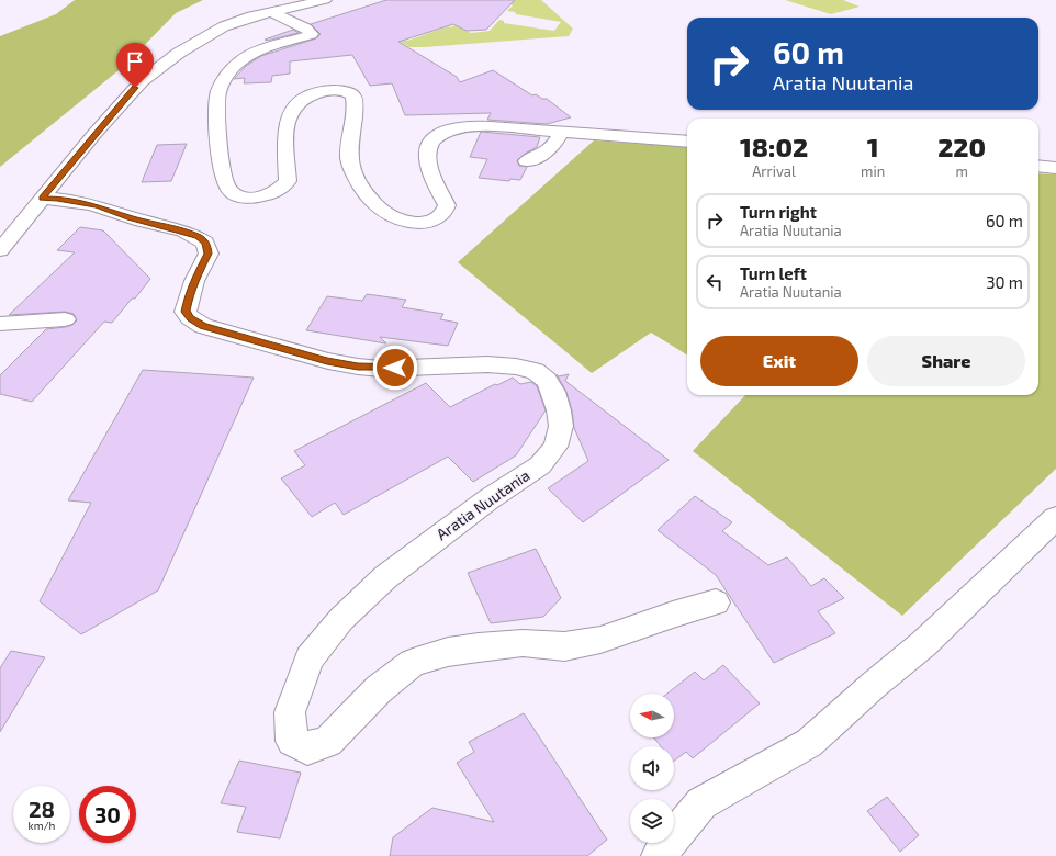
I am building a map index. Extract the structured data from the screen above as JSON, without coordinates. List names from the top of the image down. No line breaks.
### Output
{"streets":{"street":["Aratia Nuutania"]},"north":"left","page":{"turn":["60 m","Aratia Nuutania"],"eta":["18:02","Arrival","1","min","220","m"],"list":[{"name":"Turn right","note":"Aratia Nuutania","value":"60 m"},{"name":"Turn left","note":"Aratia Nuutania","value":"30 m"}],"buttons":["Exit","Share"],"speed":"28 km/h","limit":"30"}}
